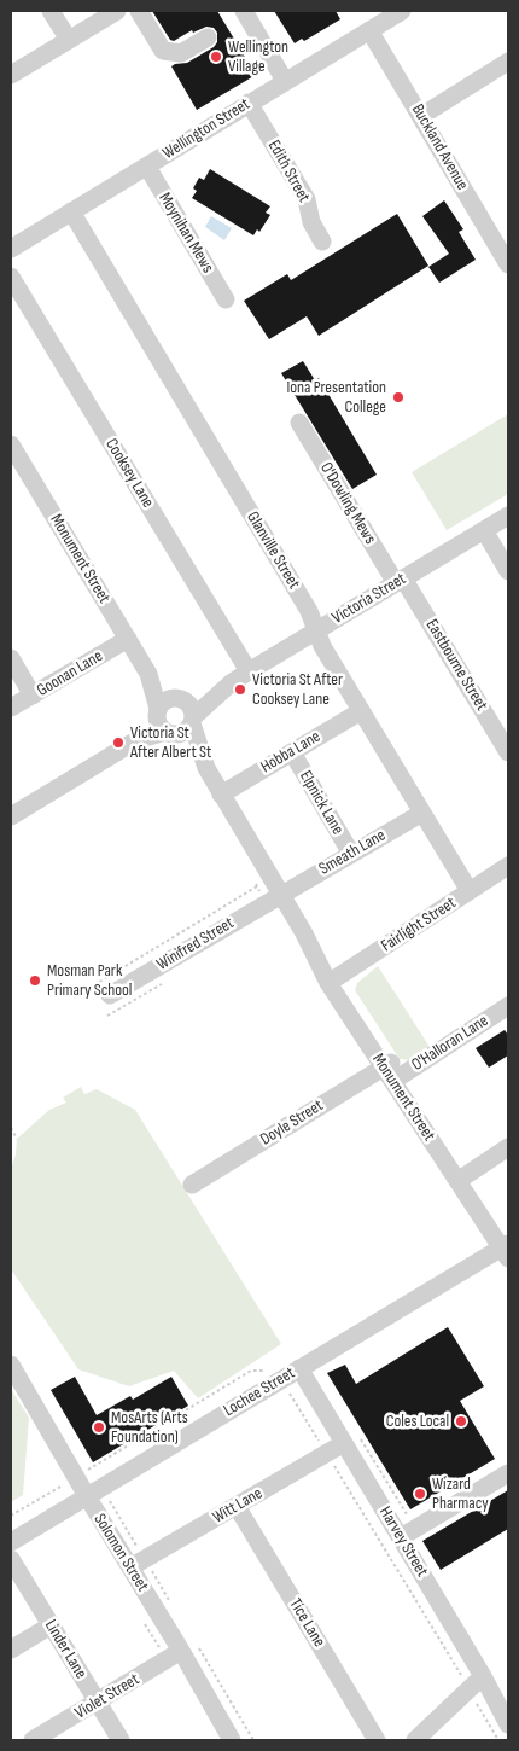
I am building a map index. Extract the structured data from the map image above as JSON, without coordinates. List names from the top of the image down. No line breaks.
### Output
{"streets":{"street":["Wellington Street","Buckland Avenue","Edith Street","Moynihan Mews","Cooksey Lane","O'Dowling Mews","Glanville Street","Monument Street","Victoria Street","Eastbourne Street","Goonan Lane","Hobba Lane","Elpnick Lane","Smeath Lane","Fairlight Street","Winifred Street","O'Halloran Lane","Doyle Street","Lochee Street","Witt Lane","Harvey Street","Solomon Street","Tice Lane","Linder Lane","Violet Street"]},"crossings":[["Wellington Street","Buckland Avenue"],["Wellington Street","Edith Street"],["Wellington Street","Moynihan Mews"],["Wellington Street","Glanville Street"],["Cooksey Lane","Victoria Street"],["O'Dowling Mews","Victoria Street"],["O'Dowling Mews","Eastbourne Street"],["Glanville Street","Victoria Street"],["Glanville Street","Hobba Lane"],["Glanville Street","Smeath Lane"],["Glanville Street","Fairlight Street"],["Monument Street","Victoria Street"],["Monument Street","Goonan Lane"],["Monument Street","Hobba Lane"],["Monument Street","Smeath Lane"],["Monument Street","Fairlight Street"],["Monument Street","Winifred Street"],["Monument Street","O'Halloran Lane"],["Monument Street","Doyle Street"],["Monument Street","Lochee Street"],["Victoria Street","Eastbourne Street"],["Hobba Lane","Elpnick Lane"],["Elpnick Lane","Smeath Lane"],["Smeath Lane","Winifred Street"],["O'Halloran Lane","Doyle Street"],["Lochee Street","Harvey Street"],["Lochee Street","Solomon Street"],["Witt Lane","Harvey Street"],["Witt Lane","Solomon Street"],["Witt Lane","Tice Lane"],["Solomon Street","Violet Street"],["Linder Lane","Violet Street"]],"places":["Wellington Village","Iona Presentation College","Victoria St After Cooksey Lane","Victoria St After Albert St","Mosman Park Primary School","Coles Local","MosArts (Arts Foundation)","Wizard Pharmacy"]}
